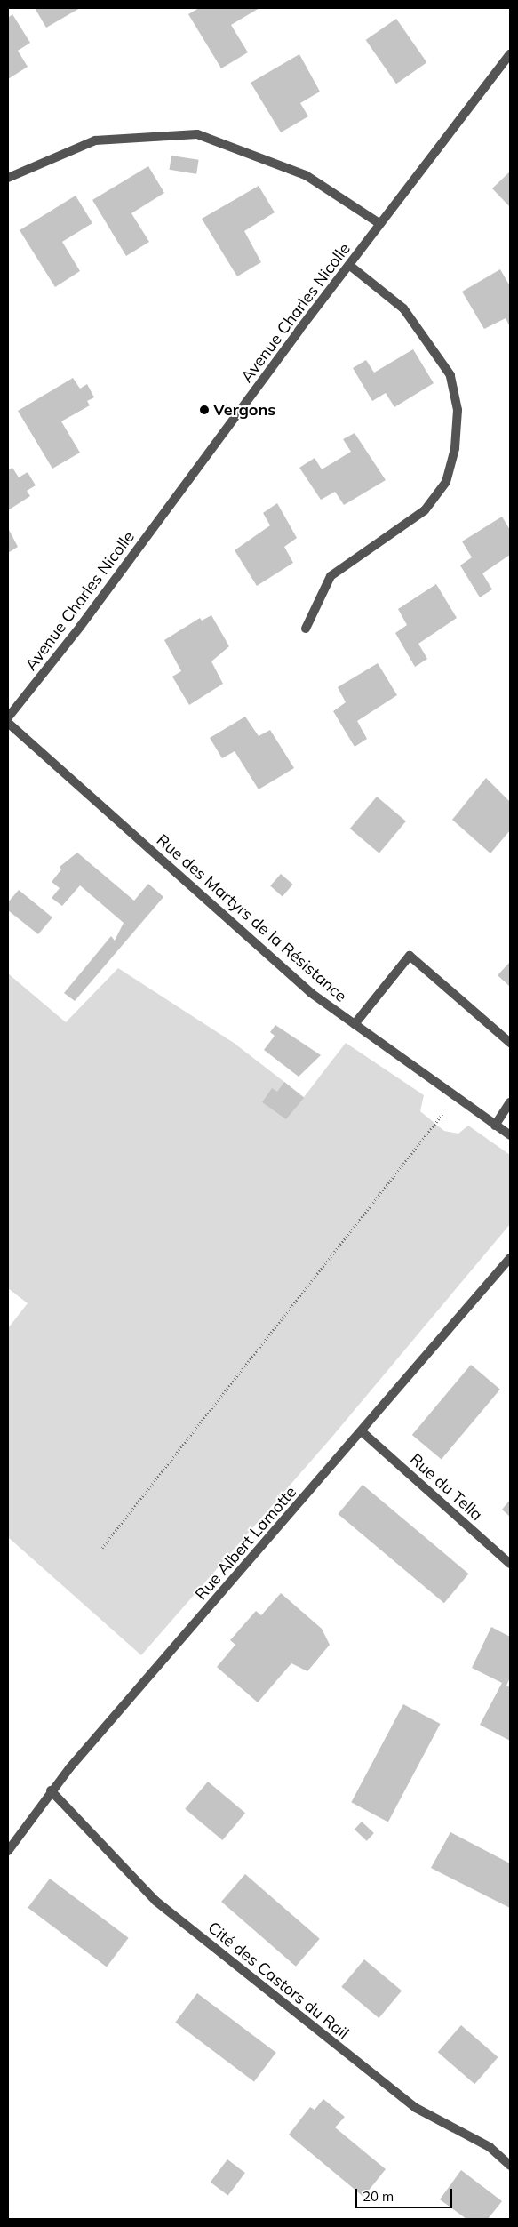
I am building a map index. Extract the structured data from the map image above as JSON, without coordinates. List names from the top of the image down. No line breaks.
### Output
{"streets":{"street":["Avenue Charles Nicolle","Rue des Martyrs de la Résistance","Rue du Tella","Rue Albert Lamotte","Cité des Castors du Rail"]},"crossings":[["Rue du Tella","Rue Albert Lamotte"],["Rue Albert Lamotte","Cité des Castors du Rail"]],"places":["Vergons"],"scale_bar":"20 m"}
